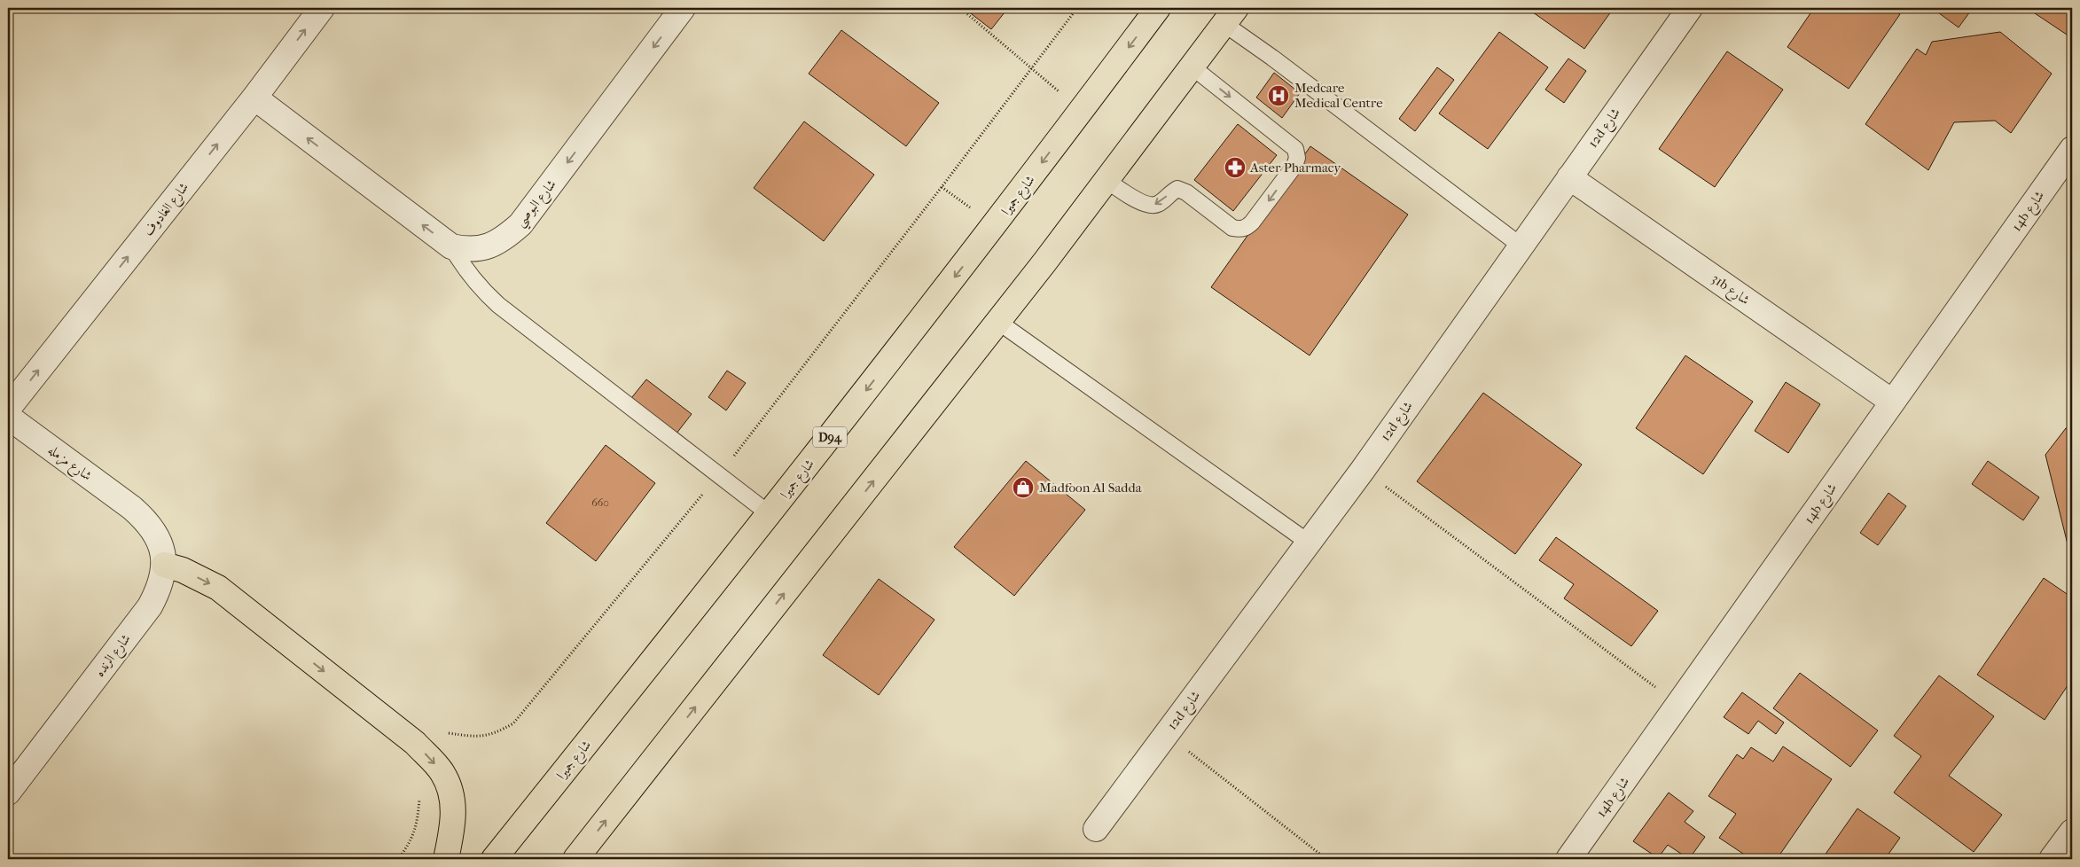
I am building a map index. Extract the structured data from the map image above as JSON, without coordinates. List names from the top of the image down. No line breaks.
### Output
{"streets":{"main road":["شارع جميرا","D94"],"street":["12d شارع","شارع البوصي","شارع الغادوف","14b شارع","31b شارع","شارع مزمله","شارع الرنده"]},"crossings":[["12d شارع","31b شارع"],["شارع البوصي","شارع الغادوف"],["14b شارع","31b شارع"],["شارع مزمله","شارع الرنده"]],"one_way":["شارع الغادوف"],"places":{"hospital":["Medcare Medical Centre"],"pharmacy":["Aster Pharmacy"],"shop":["Madfoon Al Sadda"]},"house_numbers":["660"]}
